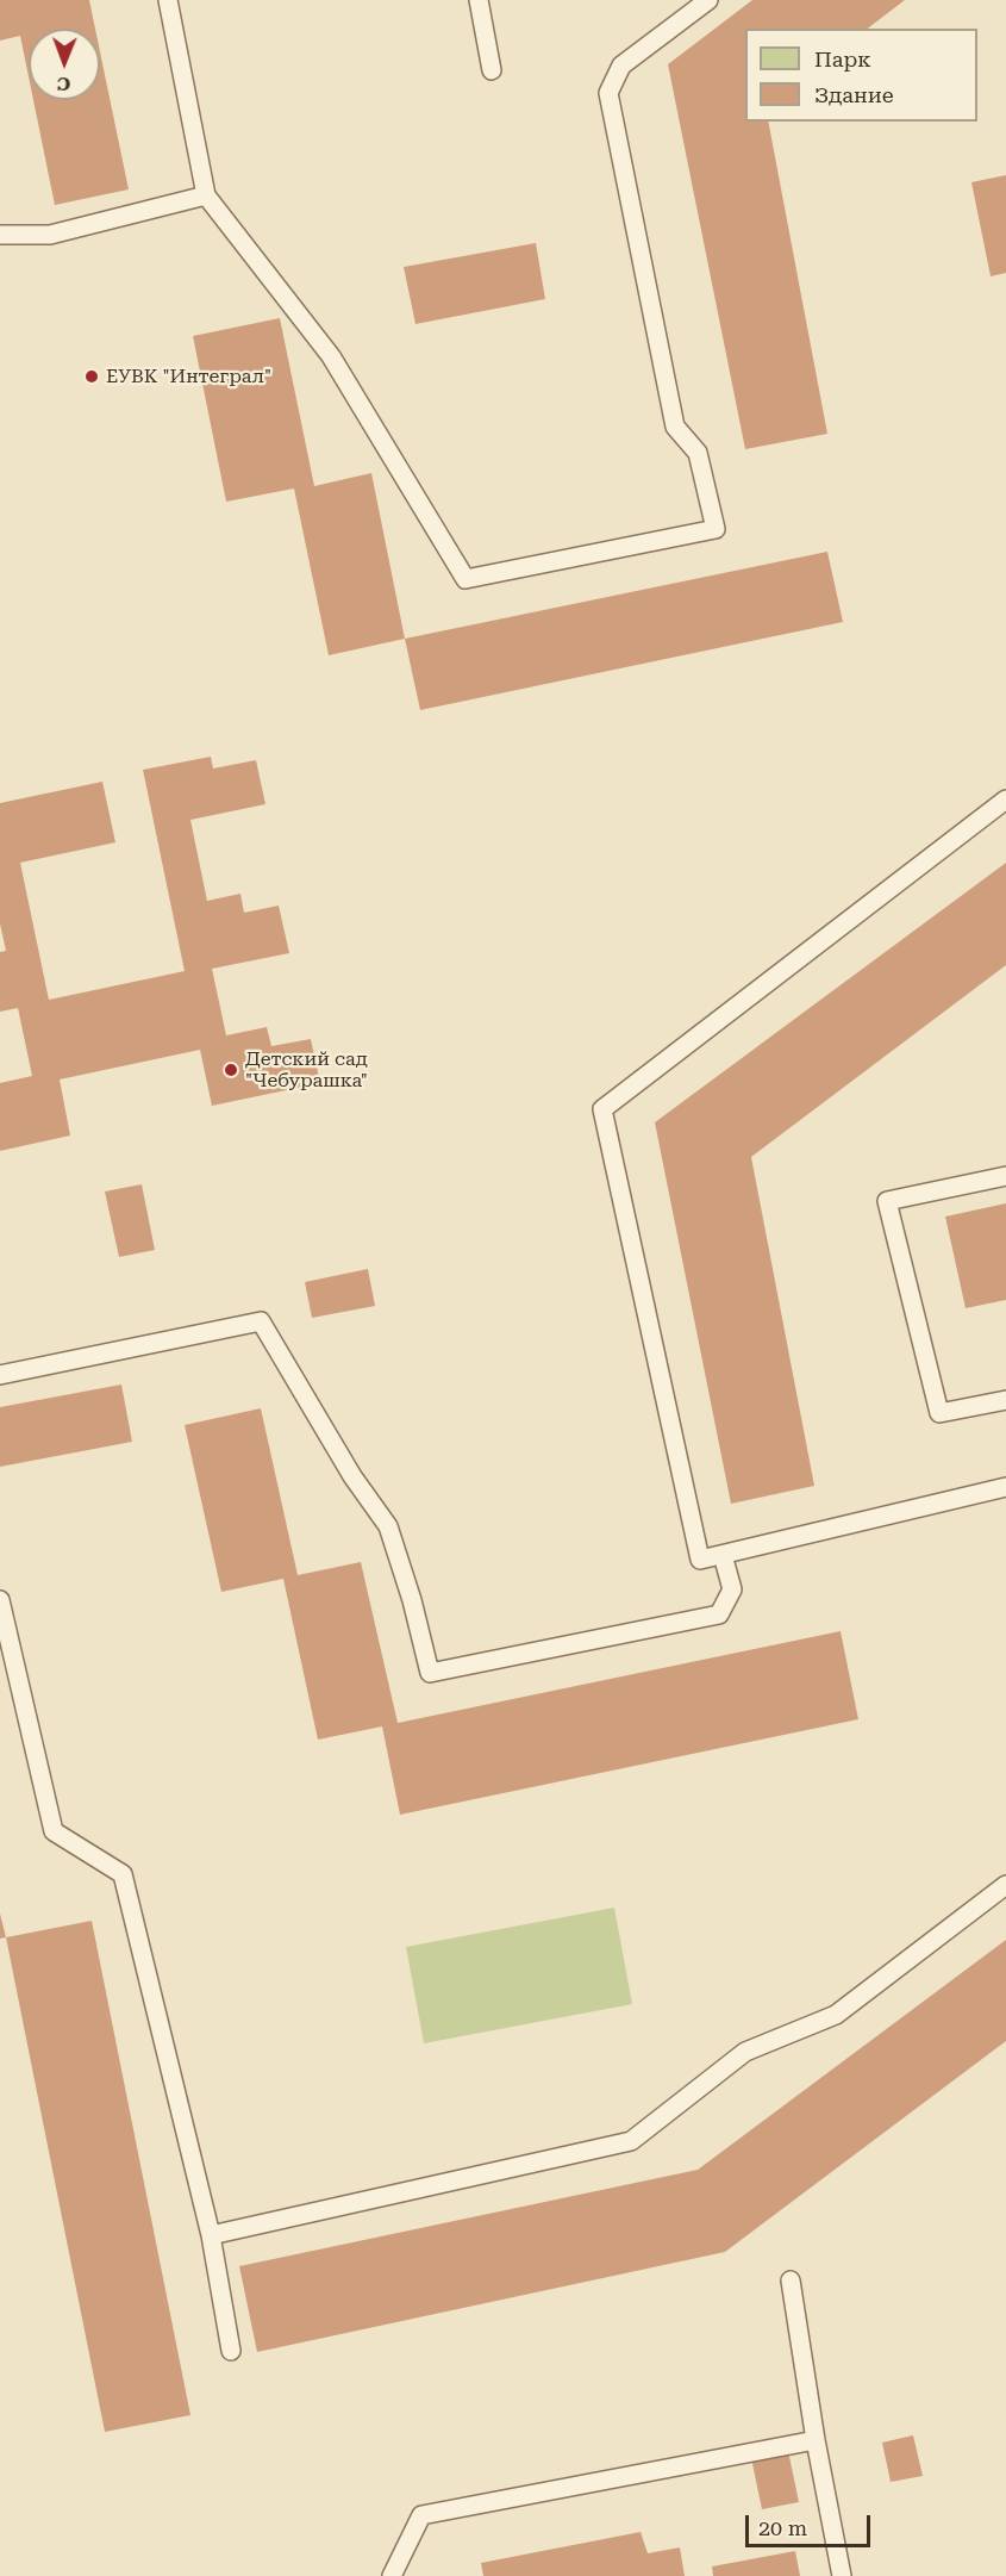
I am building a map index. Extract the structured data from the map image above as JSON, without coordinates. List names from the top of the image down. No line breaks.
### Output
{"places":["ЕУВК \"Интеграл\"","Детский сад \"Чебурашка\""],"legend":["Парк","Здание"],"scale_bar":"20 m","north":"bottom"}
